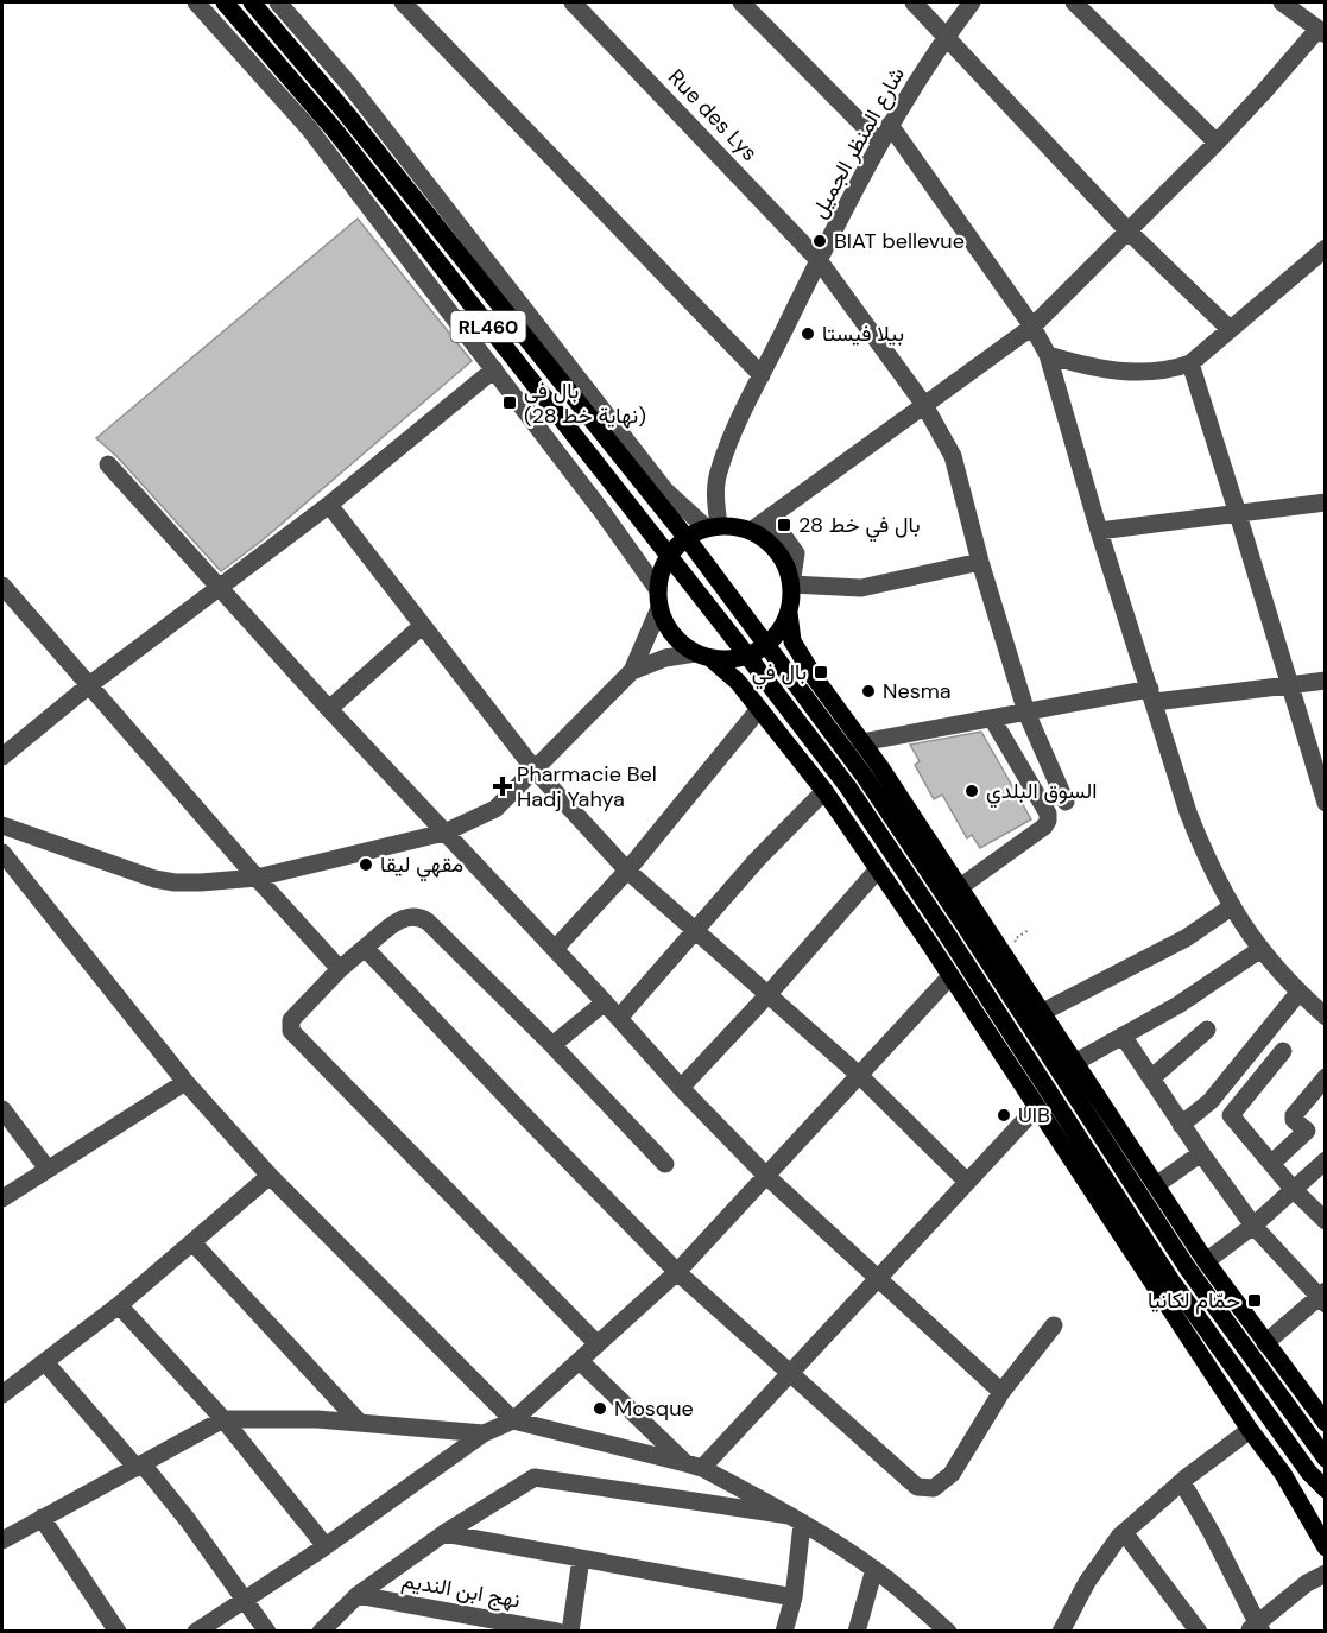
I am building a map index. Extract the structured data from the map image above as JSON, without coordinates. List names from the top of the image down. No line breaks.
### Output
{"streets":{"main road":["RL460"],"street":["Rue des Lys","شارع المنظر الجميل","نهج ابن النديم"]},"crossings":[["Rue des Lys","شارع المنظر الجميل"]],"places":{"other":["BIAT bellevue","بيلا فيستا","Nesma","السوق البلدي","مقهي ليقا","UIB","Mosque"],"transit":["بال في (نهاية خط 28)","بال في خط 28","بال في","حمّام لكانيا"],"health":["Pharmacie Bel Hadj Yahya"]}}
